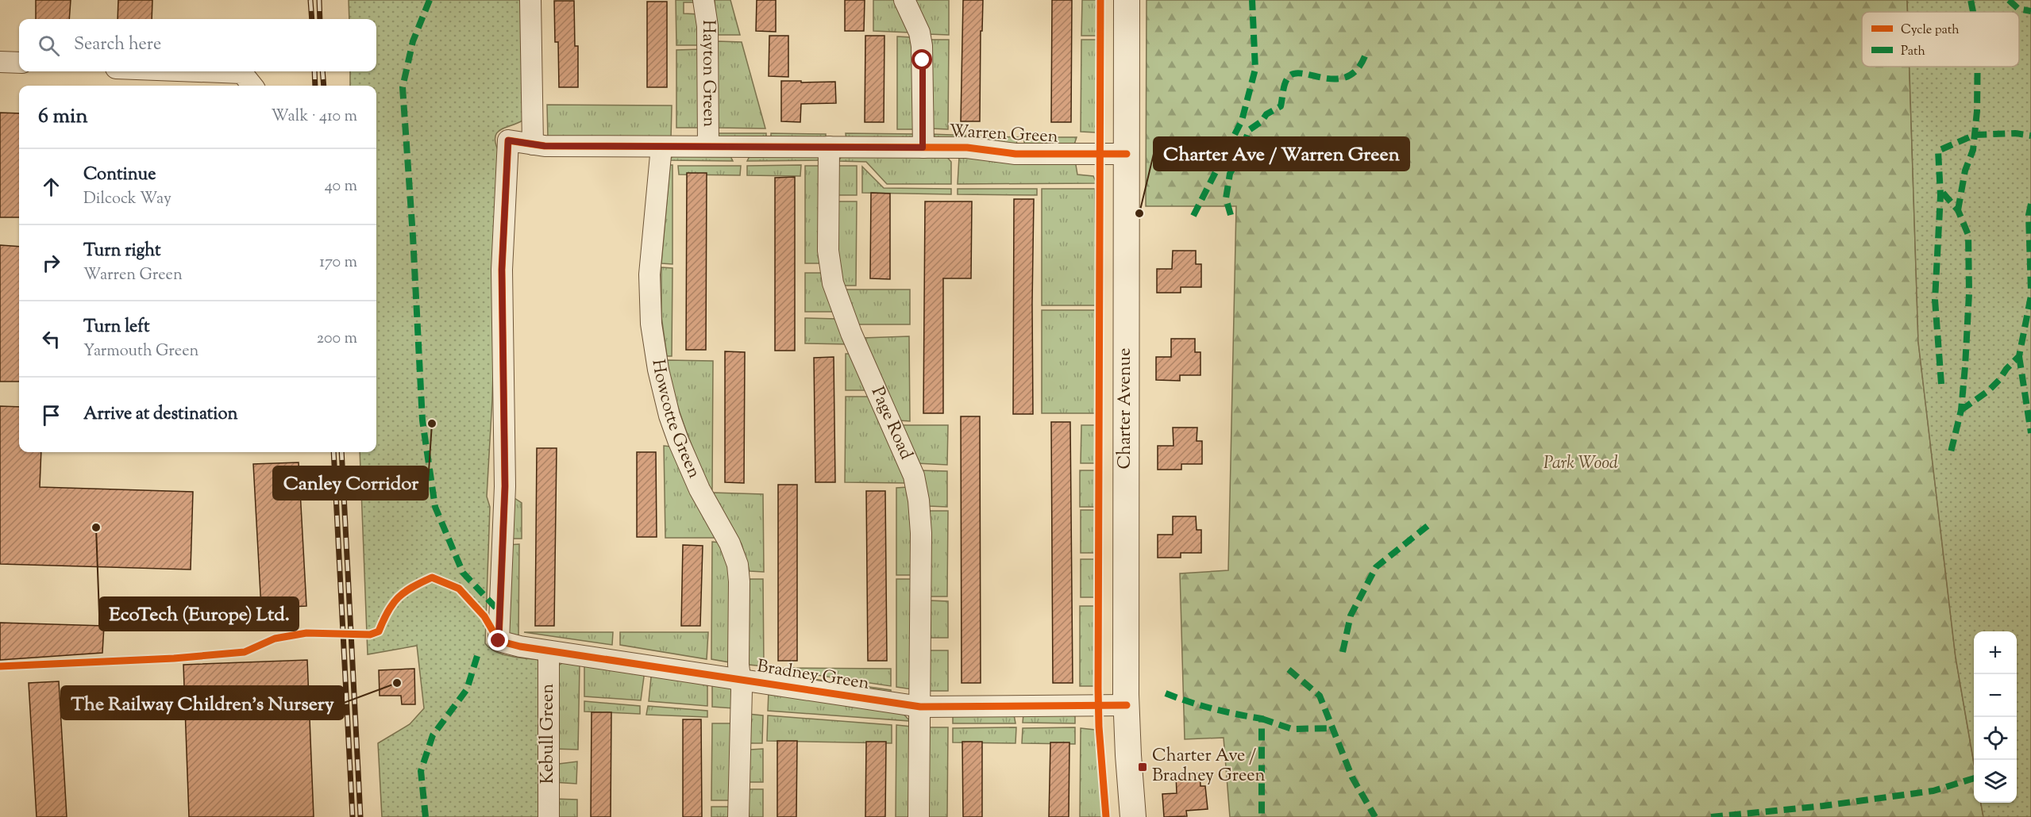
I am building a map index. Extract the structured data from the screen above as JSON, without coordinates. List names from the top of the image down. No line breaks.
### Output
{"streets":{"street":["Hayton Green","Warren Green","Charter Avenue","Howcotte Green","Page Road","Bradney Green","Kebull Green"]},"crossings":[["Hayton Green","Warren Green"],["Warren Green","Charter Avenue"],["Warren Green","Howcotte Green"],["Warren Green","Page Road"],["Warren Green","Bradney Green"],["Charter Avenue","Bradney Green"],["Howcotte Green","Bradney Green"],["Page Road","Bradney Green"],["Bradney Green","Kebull Green"]],"parks":["Park Wood"],"places":{"other":["Charter Ave / Warren Green","Canley Corridor","EcoTech (Europe) Ltd.","The Railway Children's Nursery"],"transit":["Charter Ave / Bradney Green"]},"legend":["Cycle path","Path"],"page":{"search":"Search here","heading":["6 min","Walk · 410 m"],"list":[["Continue","Dilcock Way","40 m"],["Turn right","Warren Green","170 m"],["Turn left","Yarmouth Green","200 m"],"Arrive at destination"],"map_buttons":["+","−"]}}
